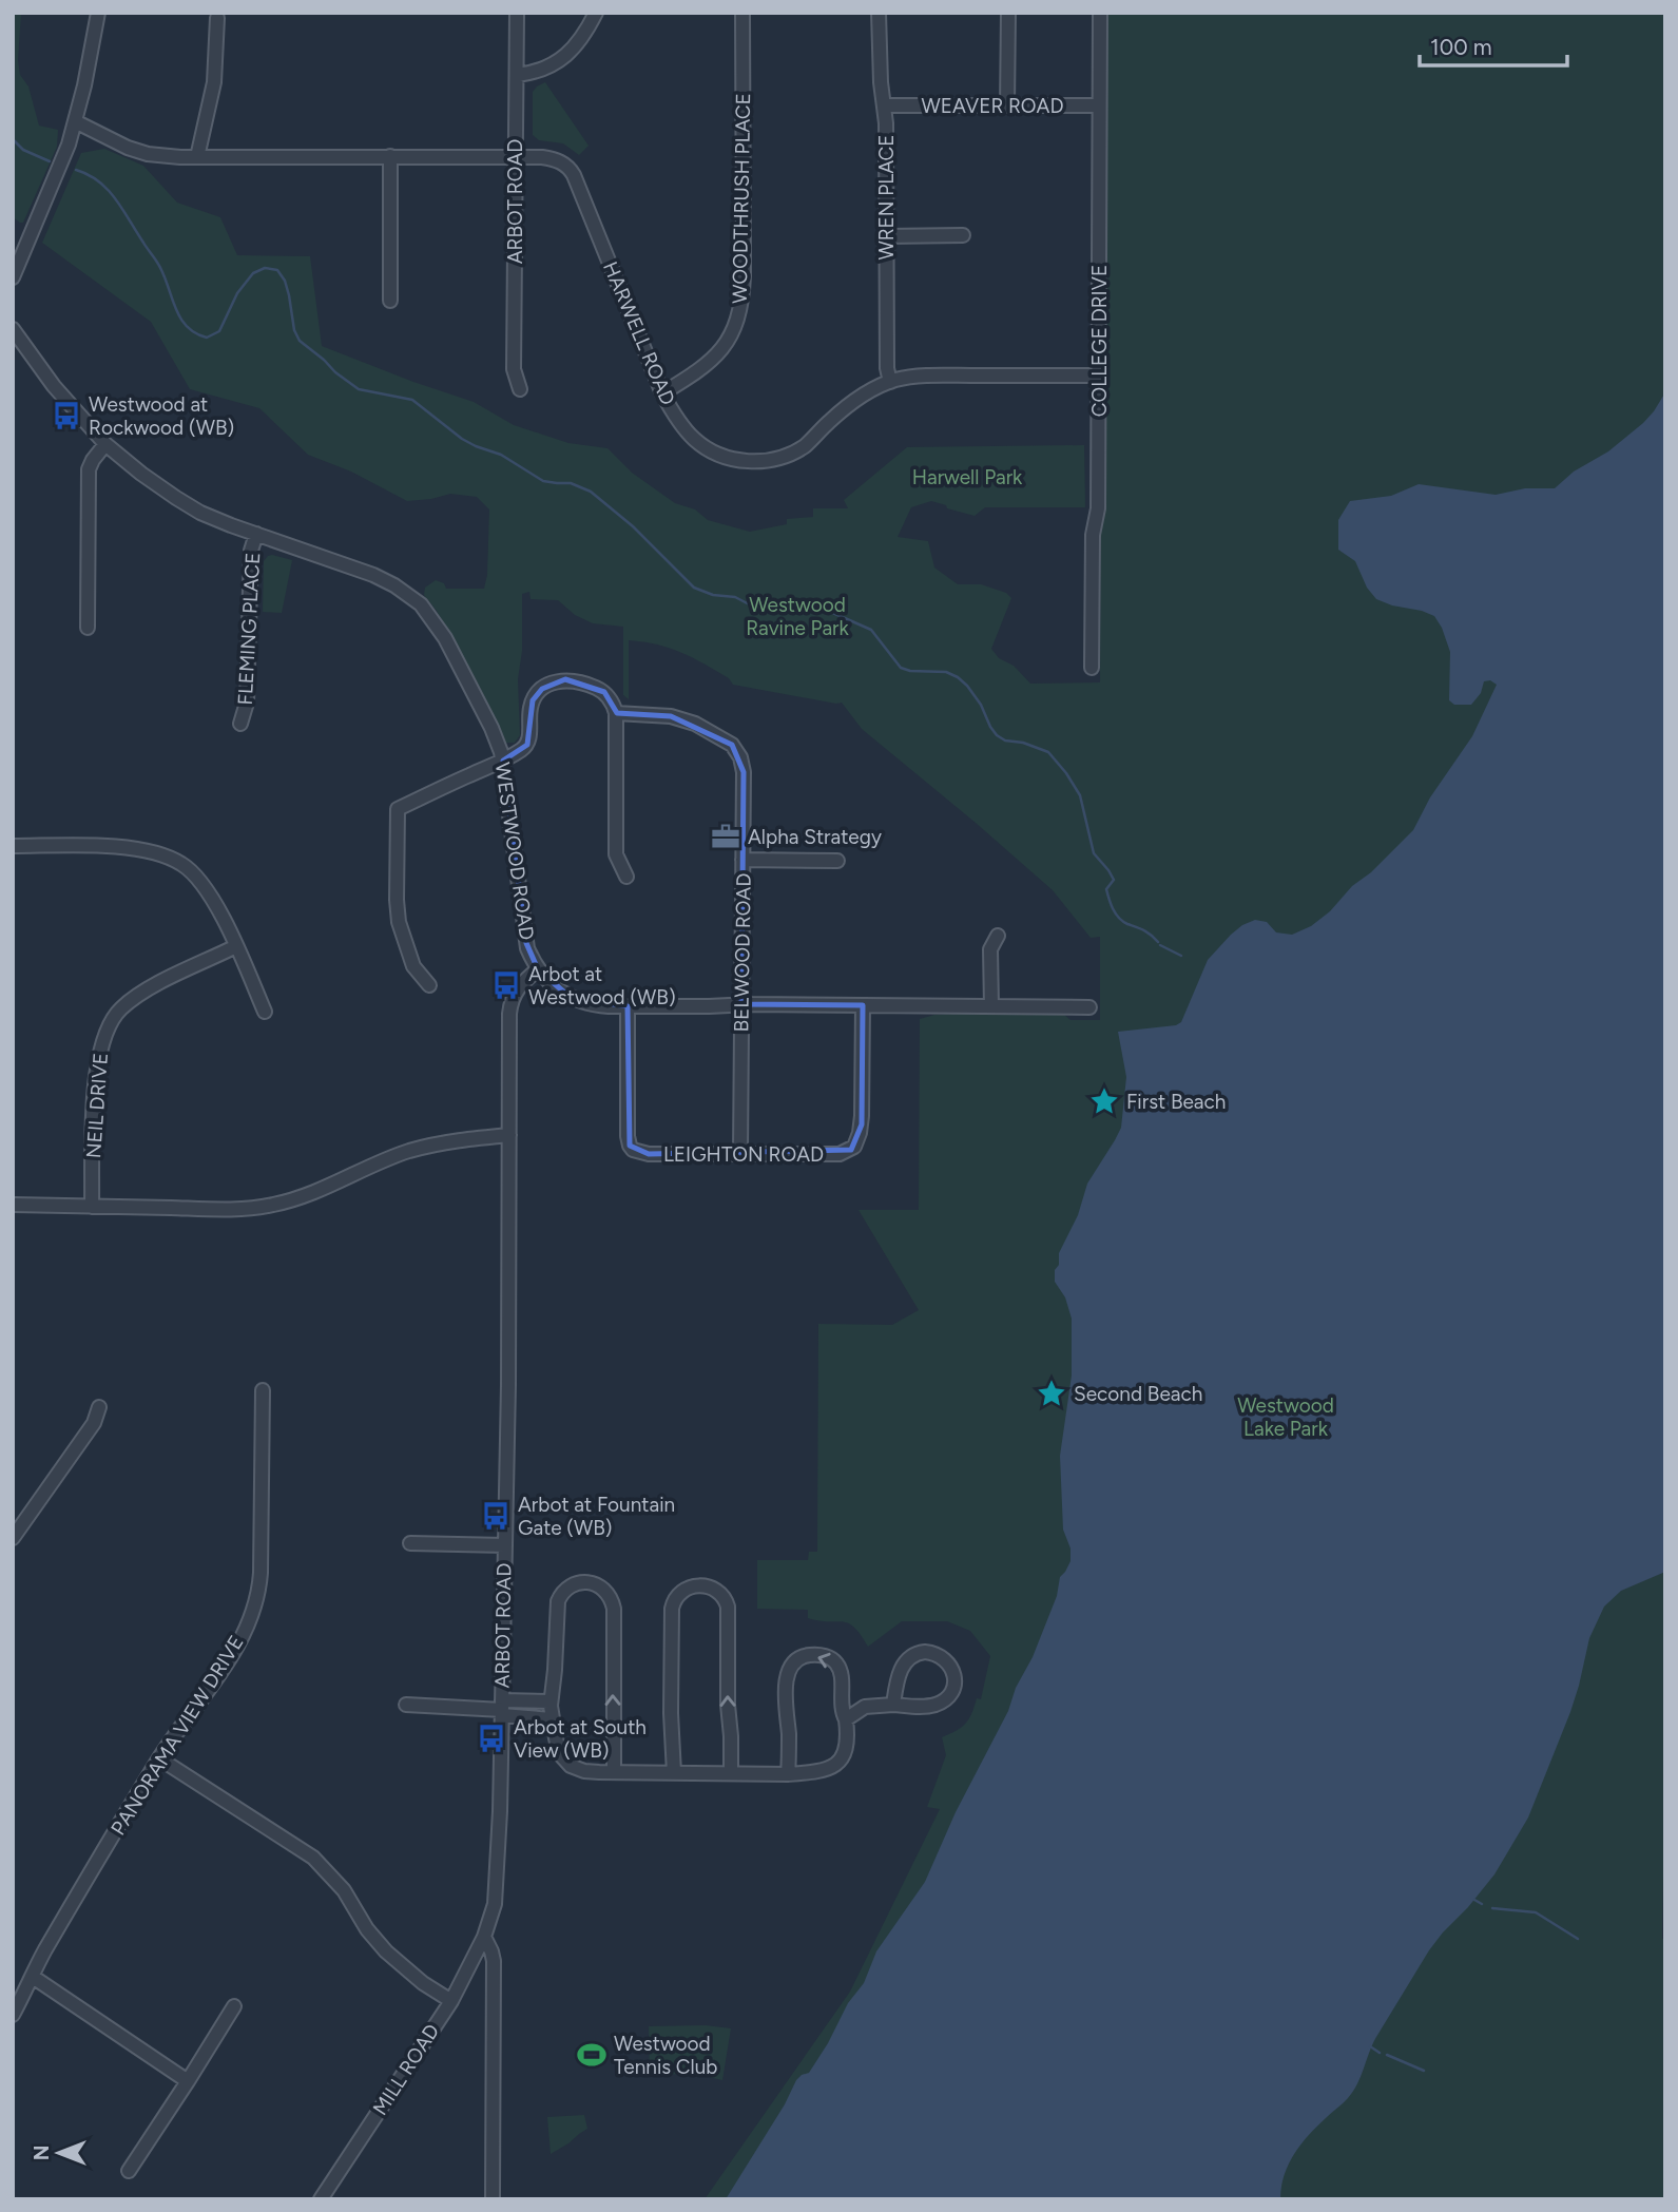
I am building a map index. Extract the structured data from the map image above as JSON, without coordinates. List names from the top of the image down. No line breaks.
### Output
{"streets":{"street":["WEAVER ROAD","WREN PLACE","WOODTHRUSH PLACE","ARBOT ROAD","HARWELL ROAD","COLLEGE DRIVE","FLEMING PLACE","WESTWOOD ROAD","BELWOOD ROAD","NEIL DRIVE","LEIGHTON ROAD","PANORAMA VIEW DRIVE","MILL ROAD"]},"crossings":[["WEAVER ROAD","WREN PLACE"],["WEAVER ROAD","COLLEGE DRIVE"],["WREN PLACE","HARWELL ROAD"],["WOODTHRUSH PLACE","HARWELL ROAD"],["ARBOT ROAD","HARWELL ROAD"],["ARBOT ROAD","WESTWOOD ROAD"],["ARBOT ROAD","MILL ROAD"],["HARWELL ROAD","COLLEGE DRIVE"],["FLEMING PLACE","WESTWOOD ROAD"],["WESTWOOD ROAD","BELWOOD ROAD"],["WESTWOOD ROAD","LEIGHTON ROAD"],["BELWOOD ROAD","LEIGHTON ROAD"]],"parks":["Harwell Park","Westwood Ravine Park","Westwood Lake Park"],"places":{"bus stop":["Westwood at Rockwood (WB)","Arbot at Westwood (WB)","Arbot at Fountain Gate (WB)","Arbot at South View (WB)"],"office":["Alpha Strategy"],"place":["First Beach","Second Beach"],"sports":["Westwood Tennis Club"]},"scale_bar":"100 m","north":"left"}
